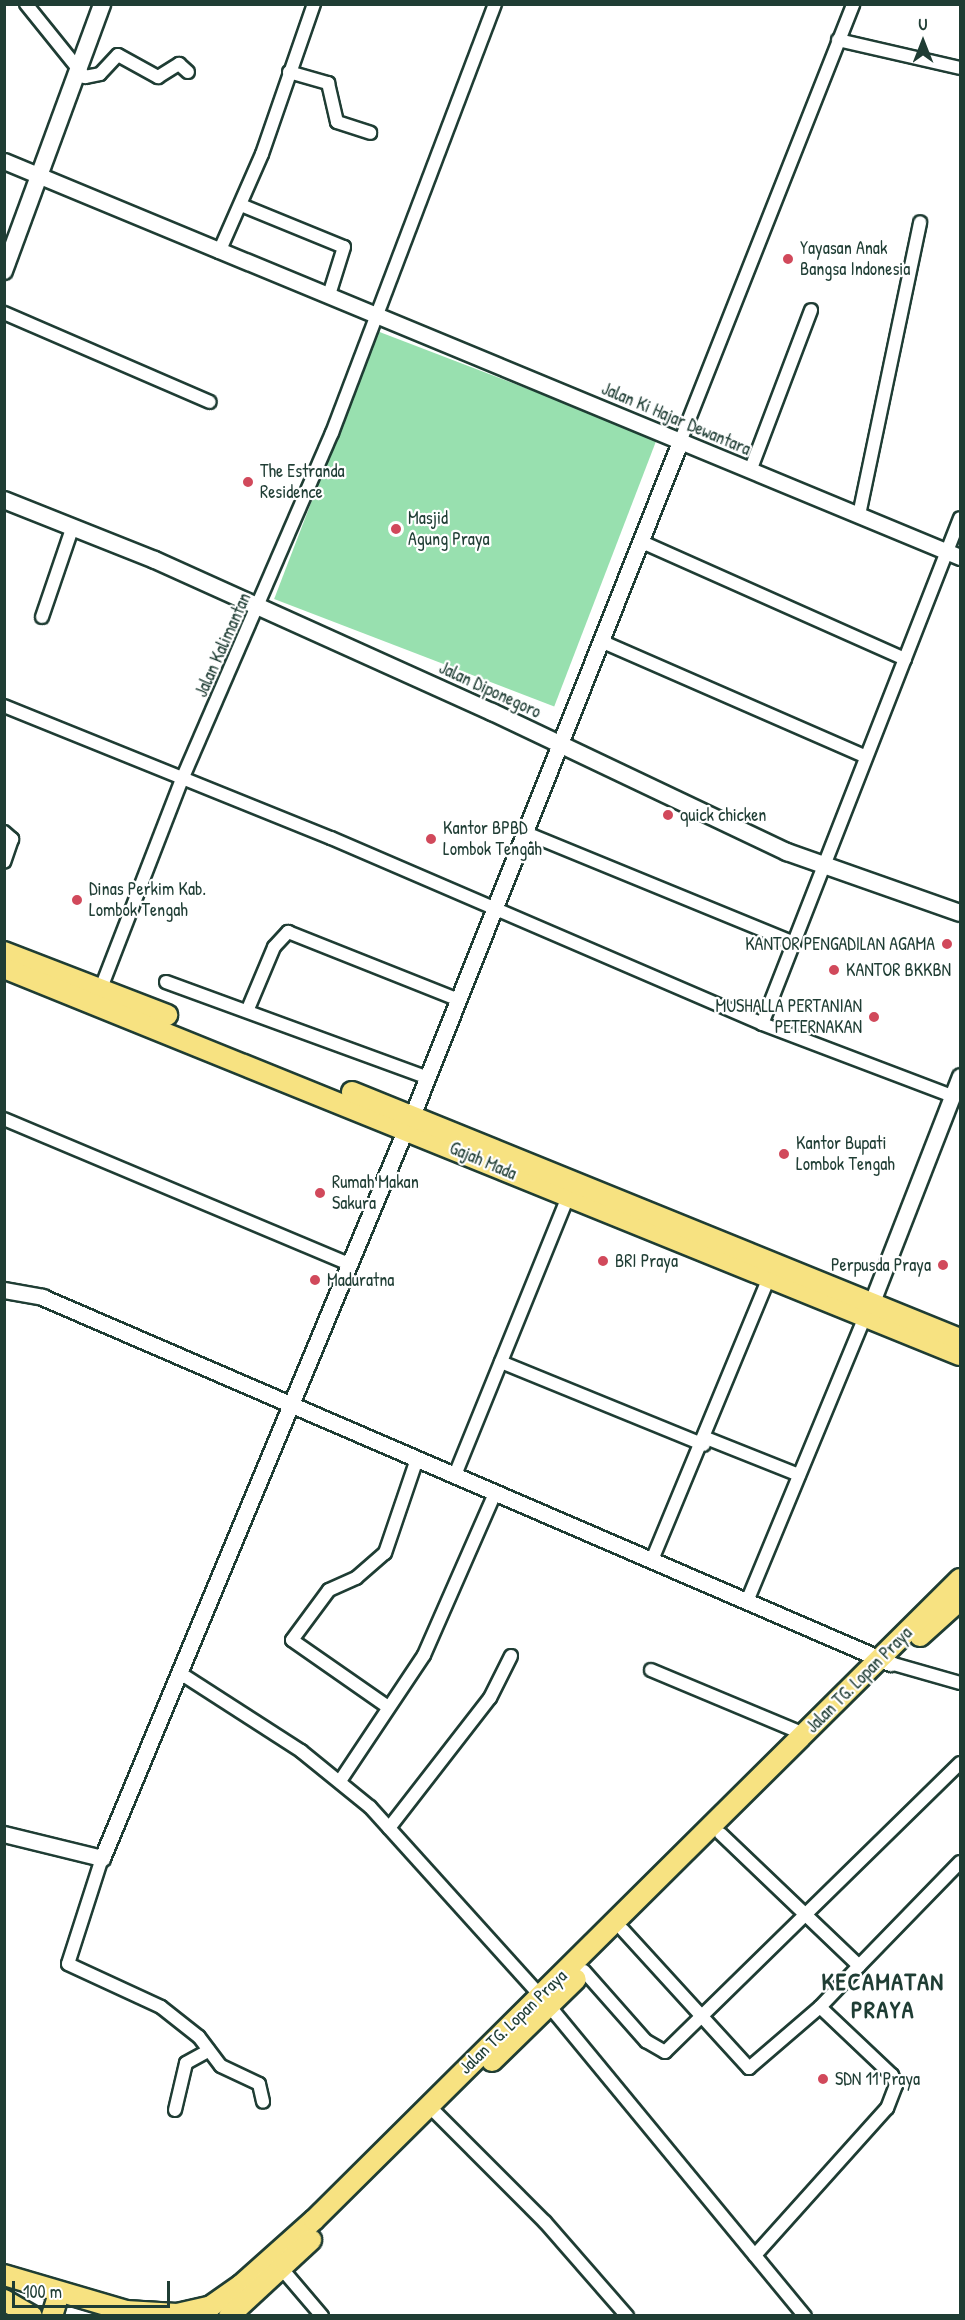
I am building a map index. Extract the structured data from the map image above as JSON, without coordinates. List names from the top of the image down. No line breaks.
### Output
{"streets":{"main road":["Jalan Diponegoro","Gajah Mada","Jalan TG. Lopan Praya"],"street":["Jalan Ki Hajar Dewantara","Jalan Kalimantan"]},"crossings":[["Jalan Ki Hajar Dewantara","Jalan Kalimantan"],["Jalan Kalimantan","Jalan Diponegoro"],["Jalan Kalimantan","Gajah Mada"]],"districts":["KECAMATAN PRAYA"],"places":["Yayasan Anak Bangsa Indonesia","The Estranda Residence","Masjid Agung Praya","quick chicken","Kantor BPBD Lombok Tengah","Dinas Perkim Kab. Lombok Tengah","KANTOR PENGADILAN AGAMA","KANTOR BKKBN","MUSHALLA PERTANIAN PETERNAKAN","Kantor Bupati Lombok Tengah","Rumah Makan Sakura","BRI Praya","Perpusda Praya","Maduratna","SDN 11 Praya"],"scale_bar":"100 m","north":"top"}
